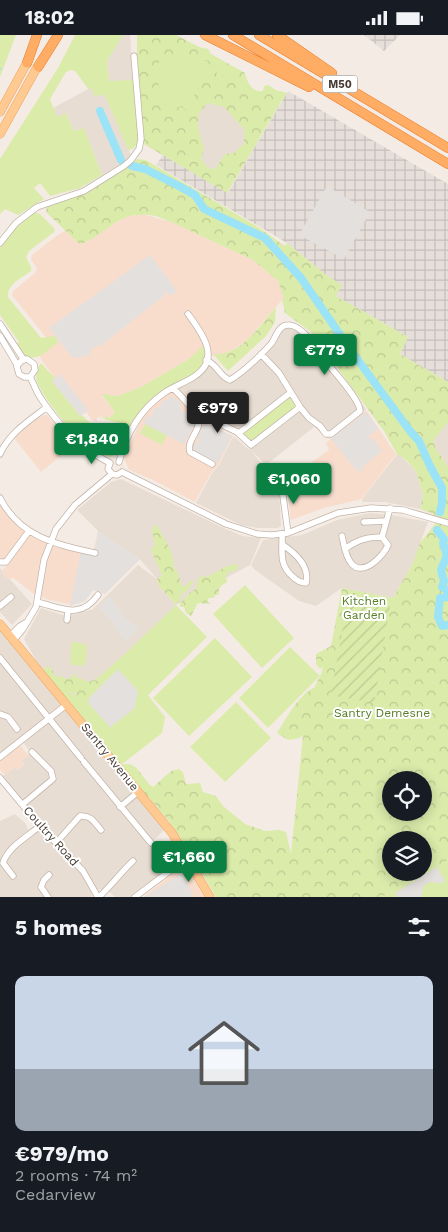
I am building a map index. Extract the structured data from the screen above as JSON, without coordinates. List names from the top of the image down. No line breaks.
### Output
{"streets":{"highway":["M50"],"main road":["Santry Avenue"],"street":["Coultry Road"]},"parks":["Kitchen Garden","Santry Demesne"],"page":{"status":"18:02","price":["€779","€979","€1,840","€1,060","€1,660"],"heading":"5 homes","list":[{"name":"€979/mo","note":"2 rooms · 74 m² · Cedarview"}]}}
